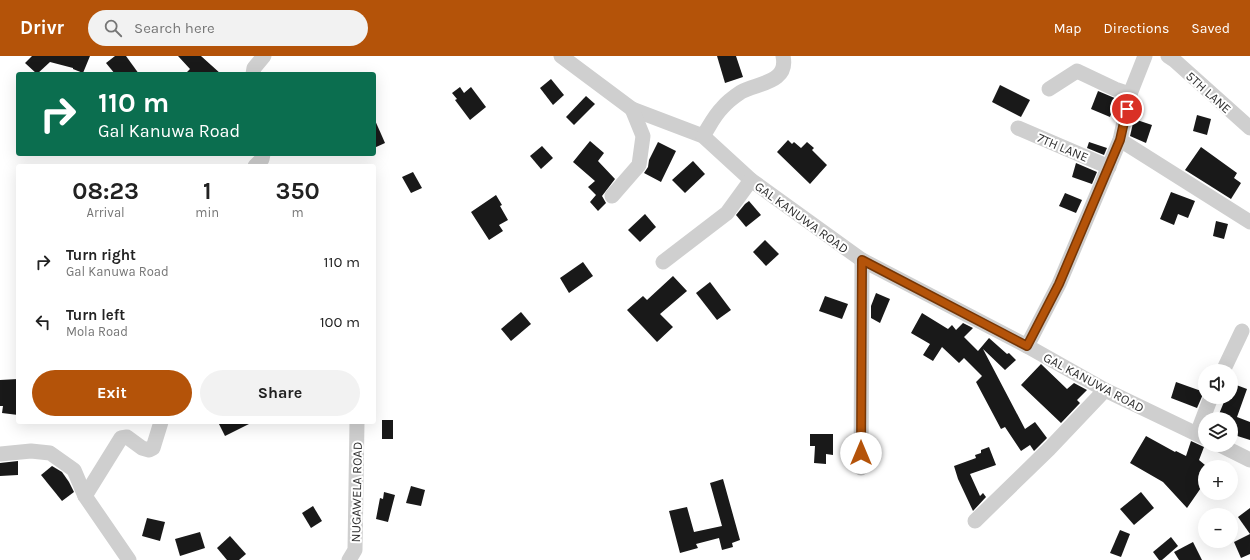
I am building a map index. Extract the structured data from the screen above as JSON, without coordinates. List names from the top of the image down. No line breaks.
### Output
{"streets":{"street":["5TH LANE","7TH LANE","GAL KANUWA ROAD","NUGAWELA ROAD"]},"page":{"header":"Drivr","search":"Search here","nav":["Map","Directions","Saved"],"turn":["110 m","Gal Kanuwa Road"],"eta":["08:23","Arrival","1","min","350","m"],"list":[{"name":"Turn right","note":"Gal Kanuwa Road","value":"110 m"},{"name":"Turn left","note":"Mola Road","value":"100 m"}],"buttons":["Exit","Share"],"map_buttons":["+","−"]}}
